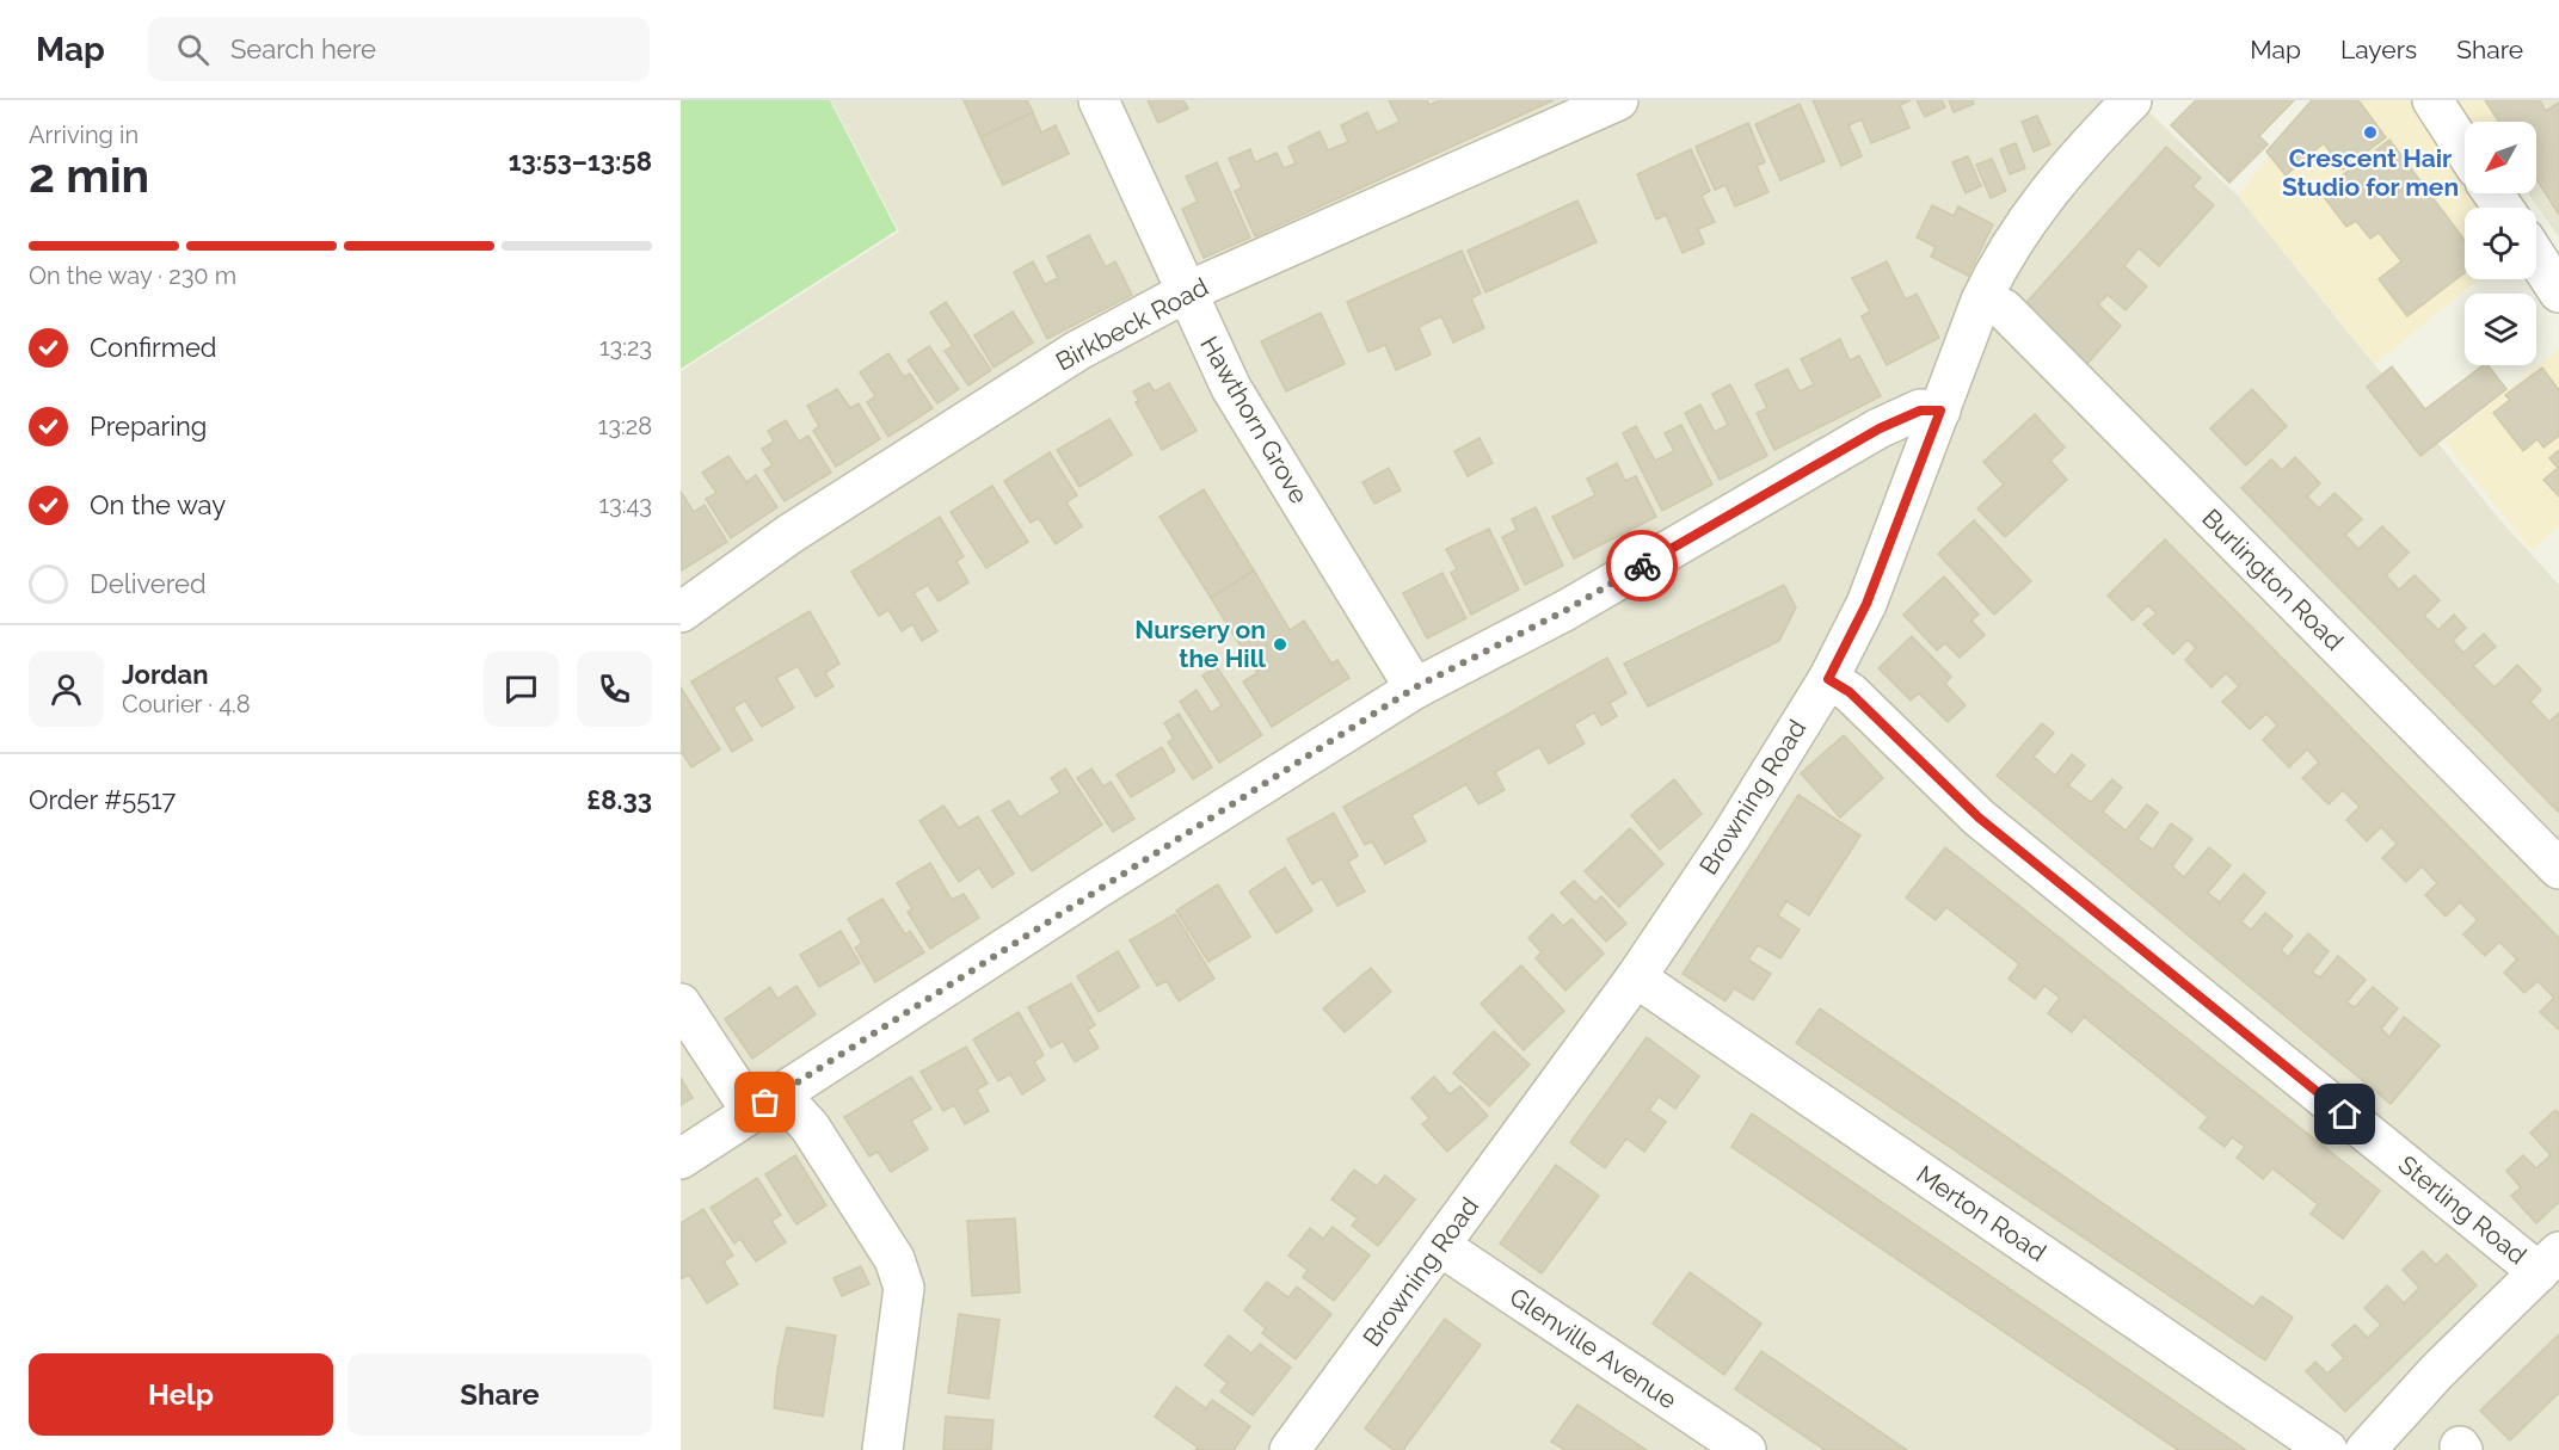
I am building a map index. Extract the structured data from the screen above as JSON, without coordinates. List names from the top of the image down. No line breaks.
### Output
{"streets":{"street":["Birkbeck Road","Hawthorn Grove","Burlington Road","Browning Road","Sterling Road","Merton Road","Glenville Avenue"]},"crossings":[["Birkbeck Road","Hawthorn Grove"],["Burlington Road","Browning Road"],["Browning Road","Sterling Road"],["Browning Road","Merton Road"],["Browning Road","Glenville Avenue"]],"places":["Crescent Hair Studio for men","Nursery on the Hill"],"north":"bottom left","page":{"header":"Map","search":"Search here","nav":["Map","Layers","Share"],"heading":["2 min","Arriving in","13:53–13:58"],"panel":["Jordan","Courier · 4.8","Order #5517","£8.33"],"bar":"On the way · 230 m","list":[["Confirmed","13:23"],["Preparing","13:28"],["On the way","13:43"],"Delivered"],"buttons":["Help","Share"]}}
